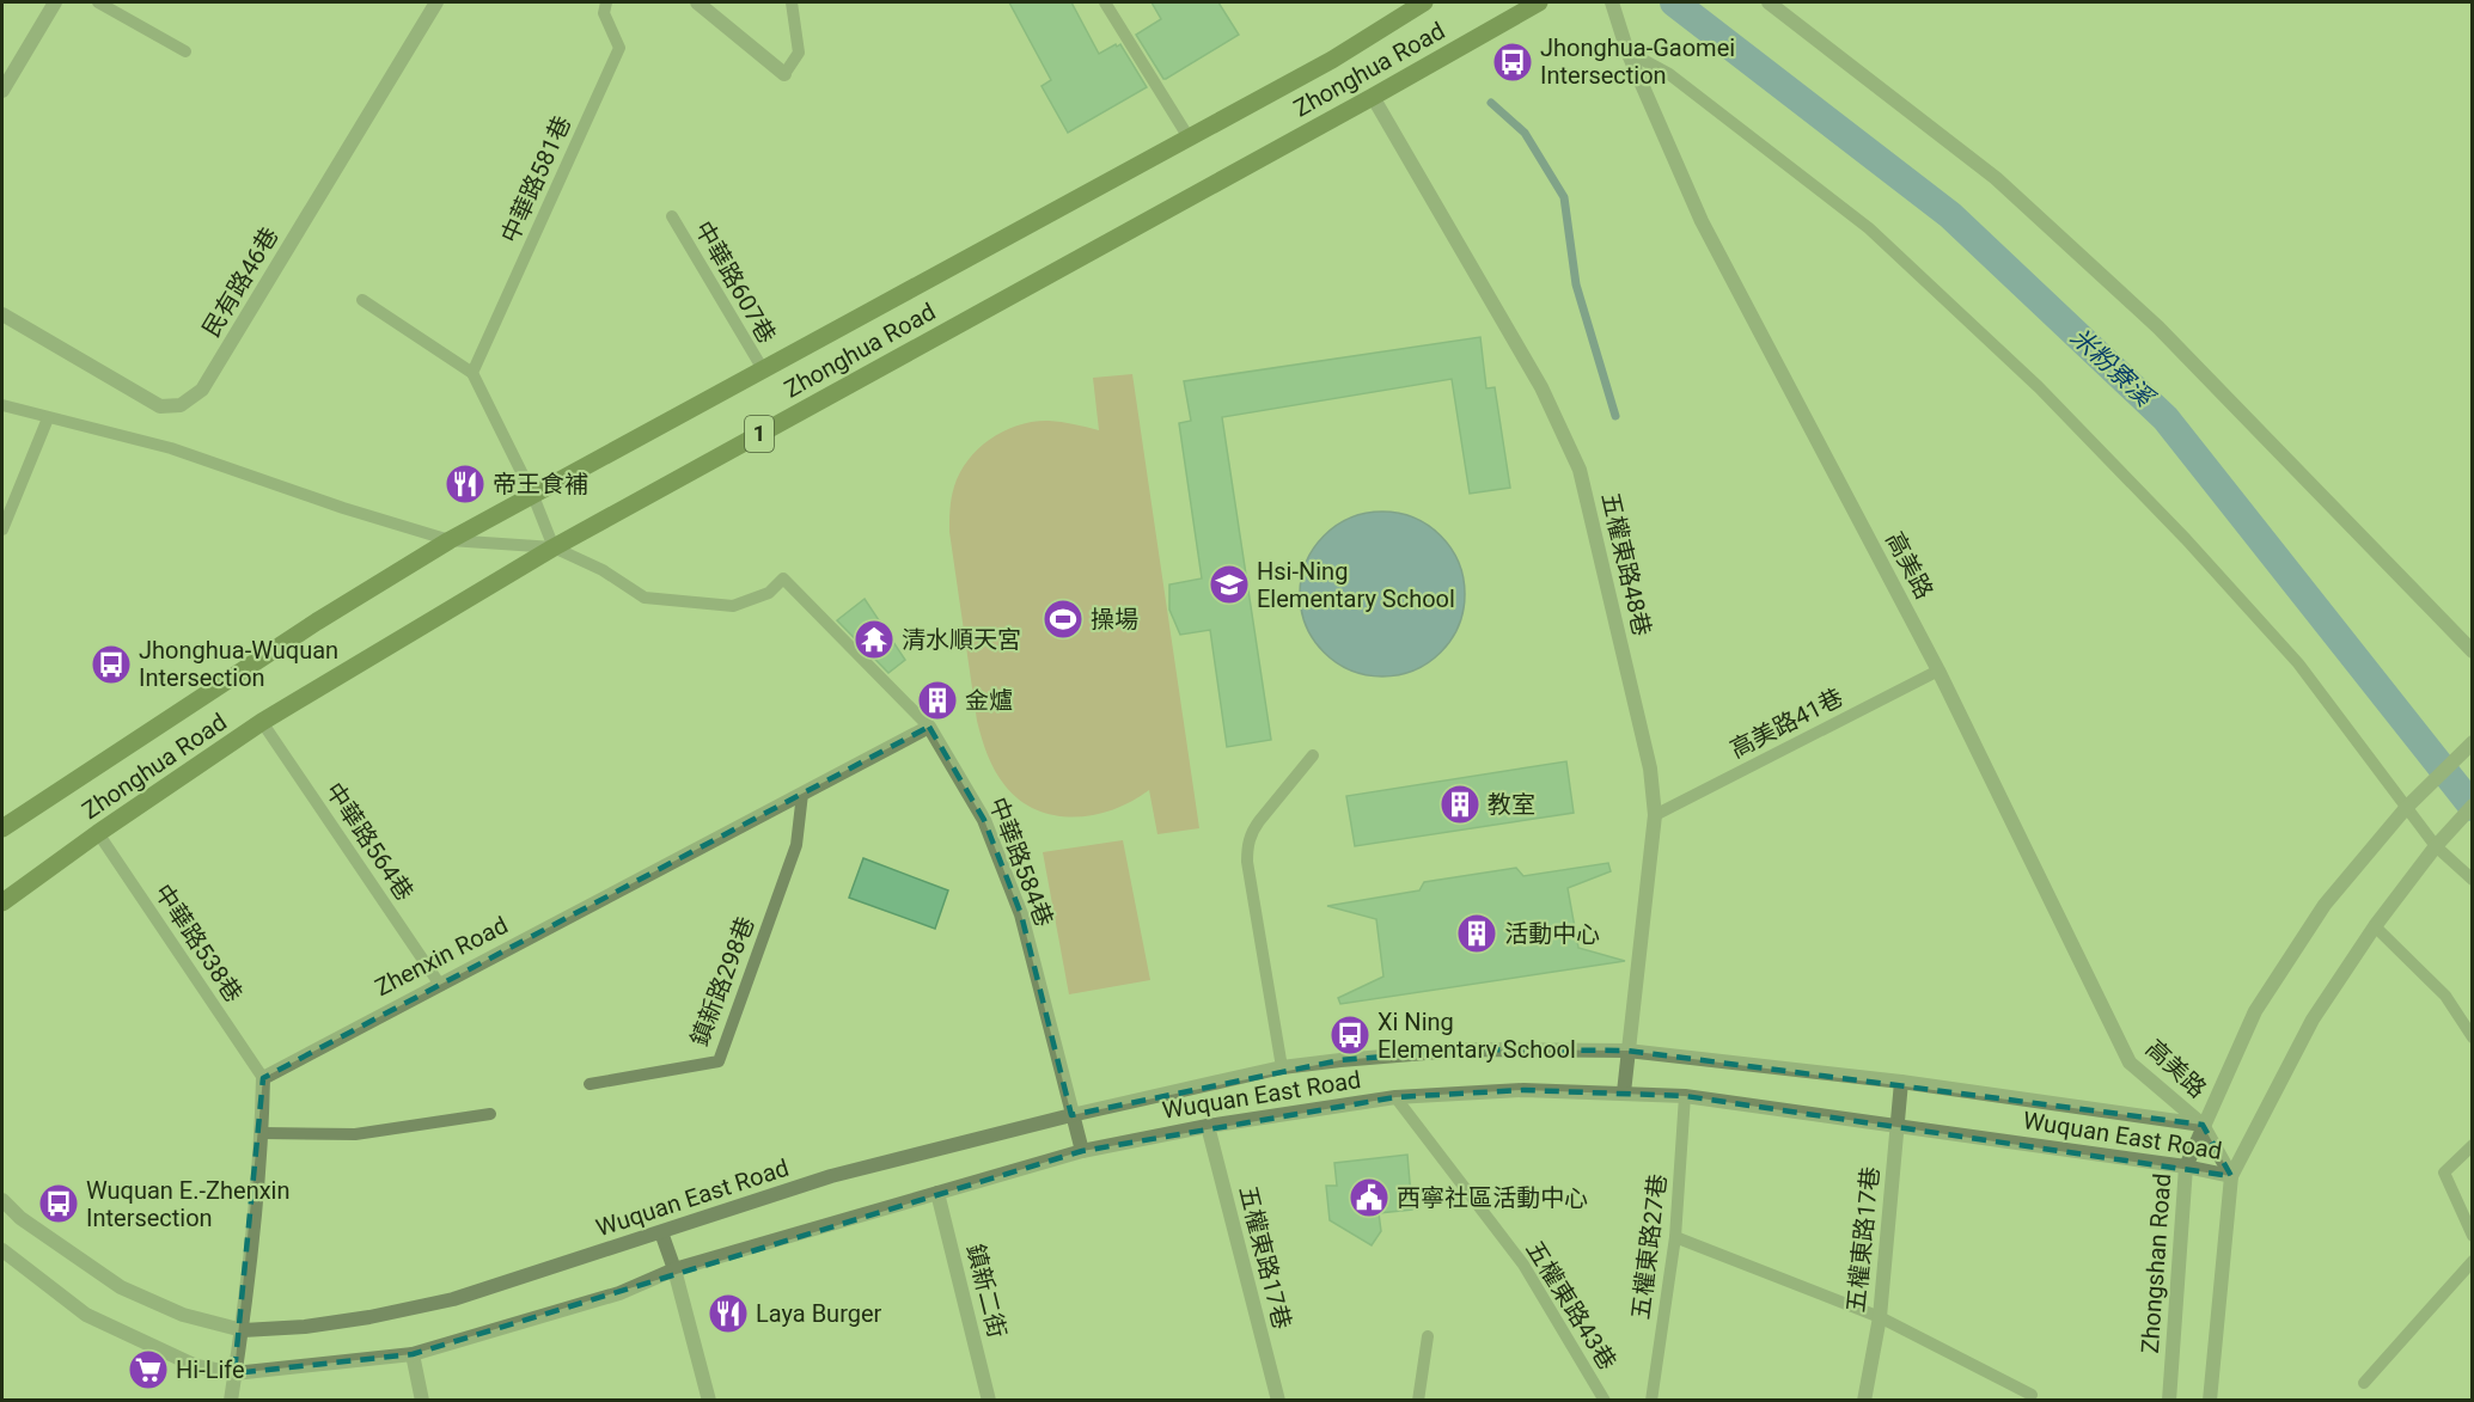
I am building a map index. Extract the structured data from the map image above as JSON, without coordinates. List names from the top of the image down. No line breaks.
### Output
{"streets":{"main road":["Zhonghua Road","1"],"street":["民有路46巷","五權東路48巷","高美路","中華路584巷","Zhenxin Road","Wuquan East Road","五權東路17巷","Zhongshan Road","鎮新二街"],"lane":["中華路581巷","中華路607巷","高美路41巷","中華路564巷","中華路538巷","鎮新路298巷","五權東路27巷","五權東路43巷"]},"crossings":[["Zhonghua Road","中華路607巷"],["Zhonghua Road","五權東路48巷"],["Zhonghua Road","中華路564巷"],["Zhonghua Road","中華路584巷"],["Zhonghua Road","中華路538巷"],["五權東路48巷","高美路41巷"],["五權東路48巷","Wuquan East Road"],["高美路","高美路41巷"],["高美路","Wuquan East Road"],["高美路","Zhongshan Road"],["中華路564巷","Zhenxin Road"],["中華路584巷","Zhenxin Road"],["中華路584巷","Wuquan East Road"],["中華路538巷","Zhenxin Road"],["Zhenxin Road","鎮新路298巷"],["Wuquan East Road","五權東路17巷"],["Wuquan East Road","五權東路27巷"],["Wuquan East Road","Zhongshan Road"],["Wuquan East Road","鎮新二街"],["Wuquan East Road","五權東路43巷"]],"water":["米粉寮溪"],"places":{"bus stop":["Jhonghua-Gaomei Intersection","Jhonghua-Wuquan Intersection","Xi Ning Elementary School","Wuquan E.-Zhenxin Intersection"],"restaurant":["帝王食補","Laya Burger"],"school or university":["Hsi-Ning Elementary School"],"sports":["操場"],"temple":["清水順天宮"],"building":["金爐","教室","活動中心"],"public building":["西寧社區活動中心"],"supermarket":["Hi-Life"]}}
